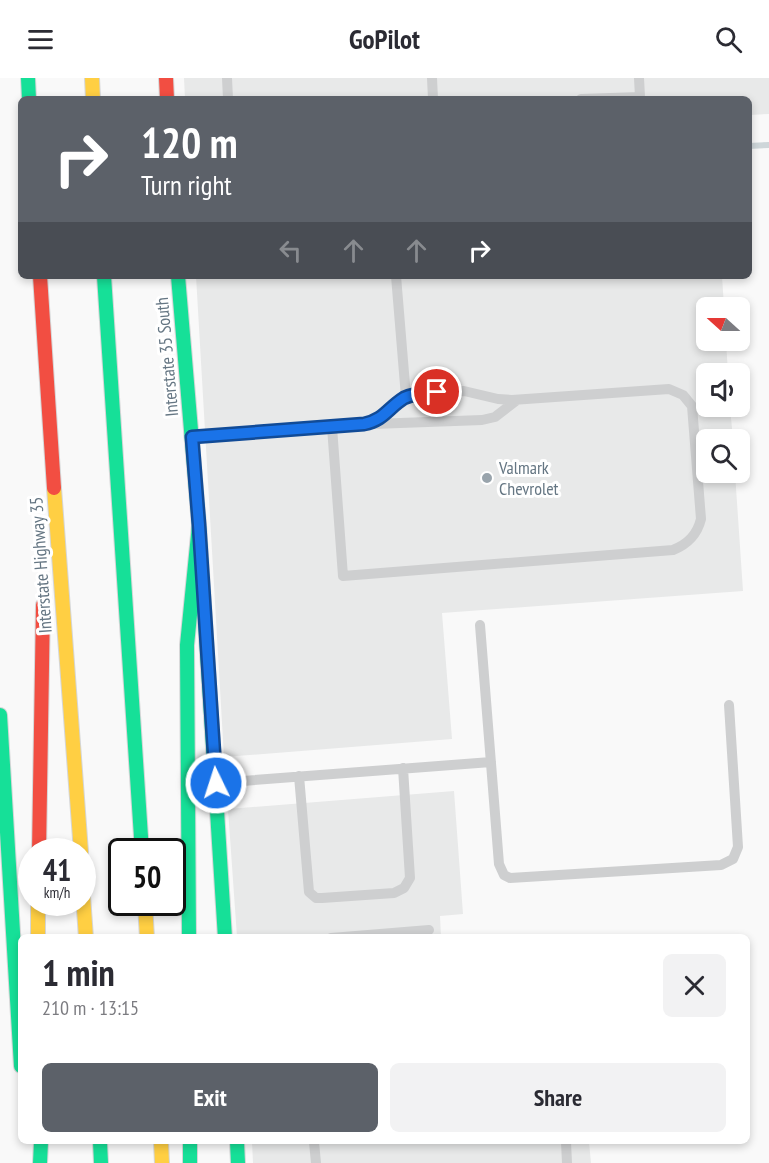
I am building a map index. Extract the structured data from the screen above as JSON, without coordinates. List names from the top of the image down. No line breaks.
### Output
{"streets":{"main road":["Interstate 35 South","Interstate Highway 35"]},"places":["Valmark Chevrolet"],"north":"left","page":{"header":"GoPilot","turn":["120 m","Turn right"],"speed":"41 km/h","limit":"50","heading":["1 min","210 m · 13:15"],"buttons":["Exit","Share"]}}
